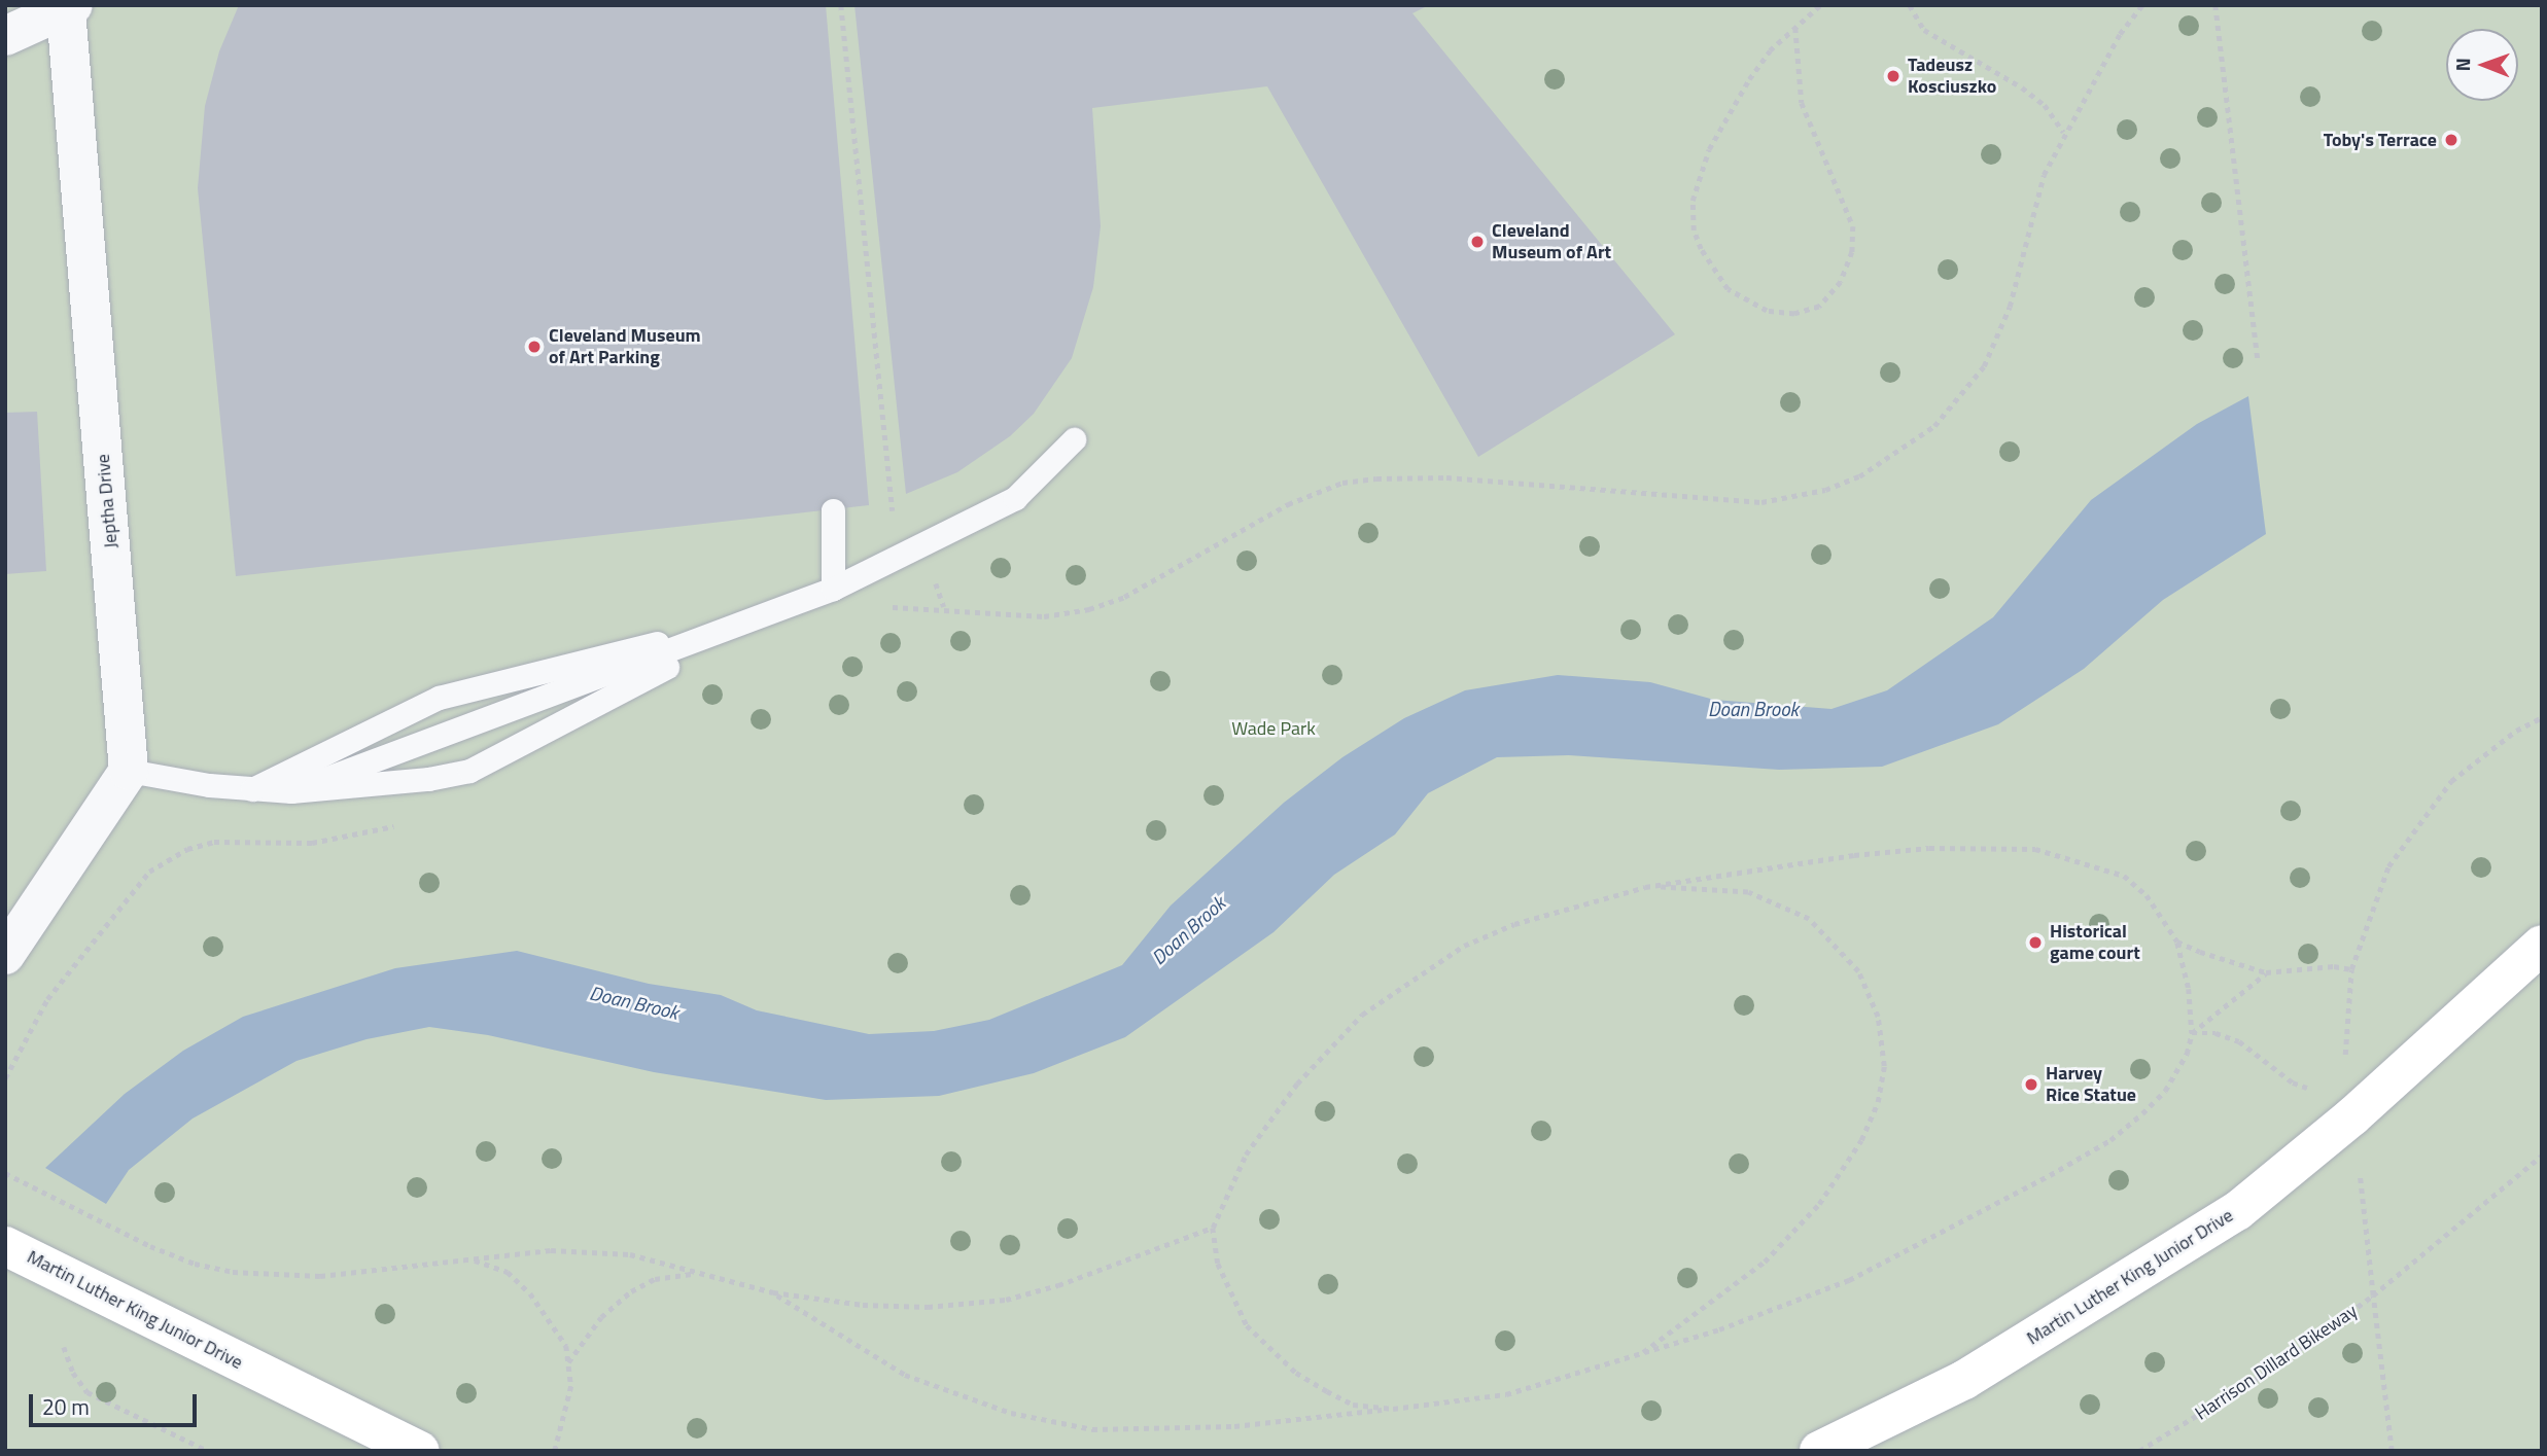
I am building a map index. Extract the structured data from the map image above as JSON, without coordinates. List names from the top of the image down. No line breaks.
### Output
{"streets":{"main road":["Martin Luther King Junior Drive"],"street":["Jeptha Drive"],"path":["Harrison Dillard Bikeway"]},"water":["Doan Brook"],"parks":["Wade Park"],"places":["Tadeusz Kosciuszko","Toby's Terrace","Cleveland Museum of Art","Cleveland Museum of Art Parking","Historical game court","Harvey Rice Statue"],"scale_bar":"20 m","north":"left"}
